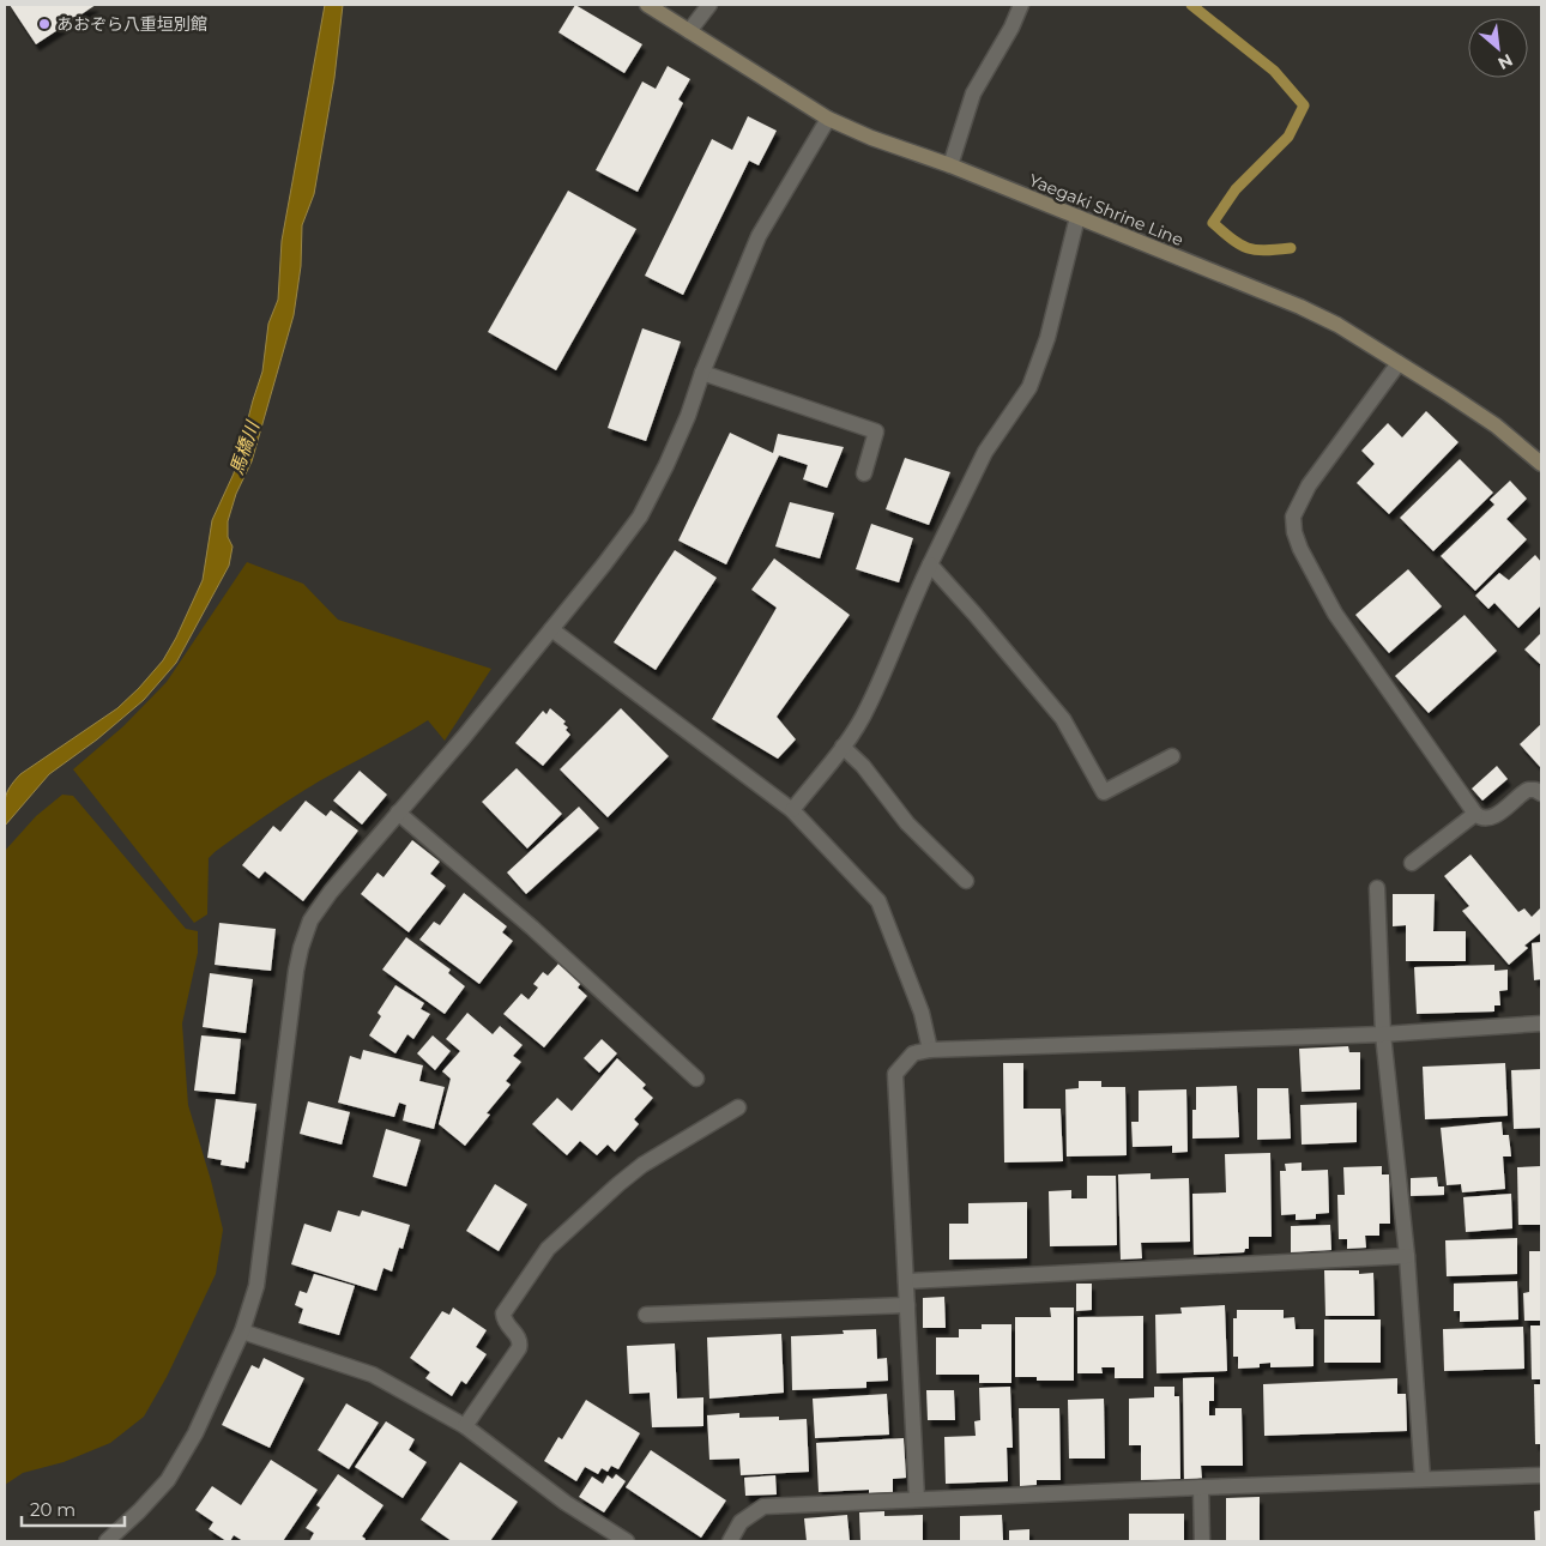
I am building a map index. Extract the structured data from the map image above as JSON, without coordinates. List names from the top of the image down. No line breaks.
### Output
{"streets":{"main road":["Yaegaki Shrine Line"]},"water":["馬橋川"],"places":["あおぞら八重垣別館"],"scale_bar":"20 m","north":"bottom right"}
